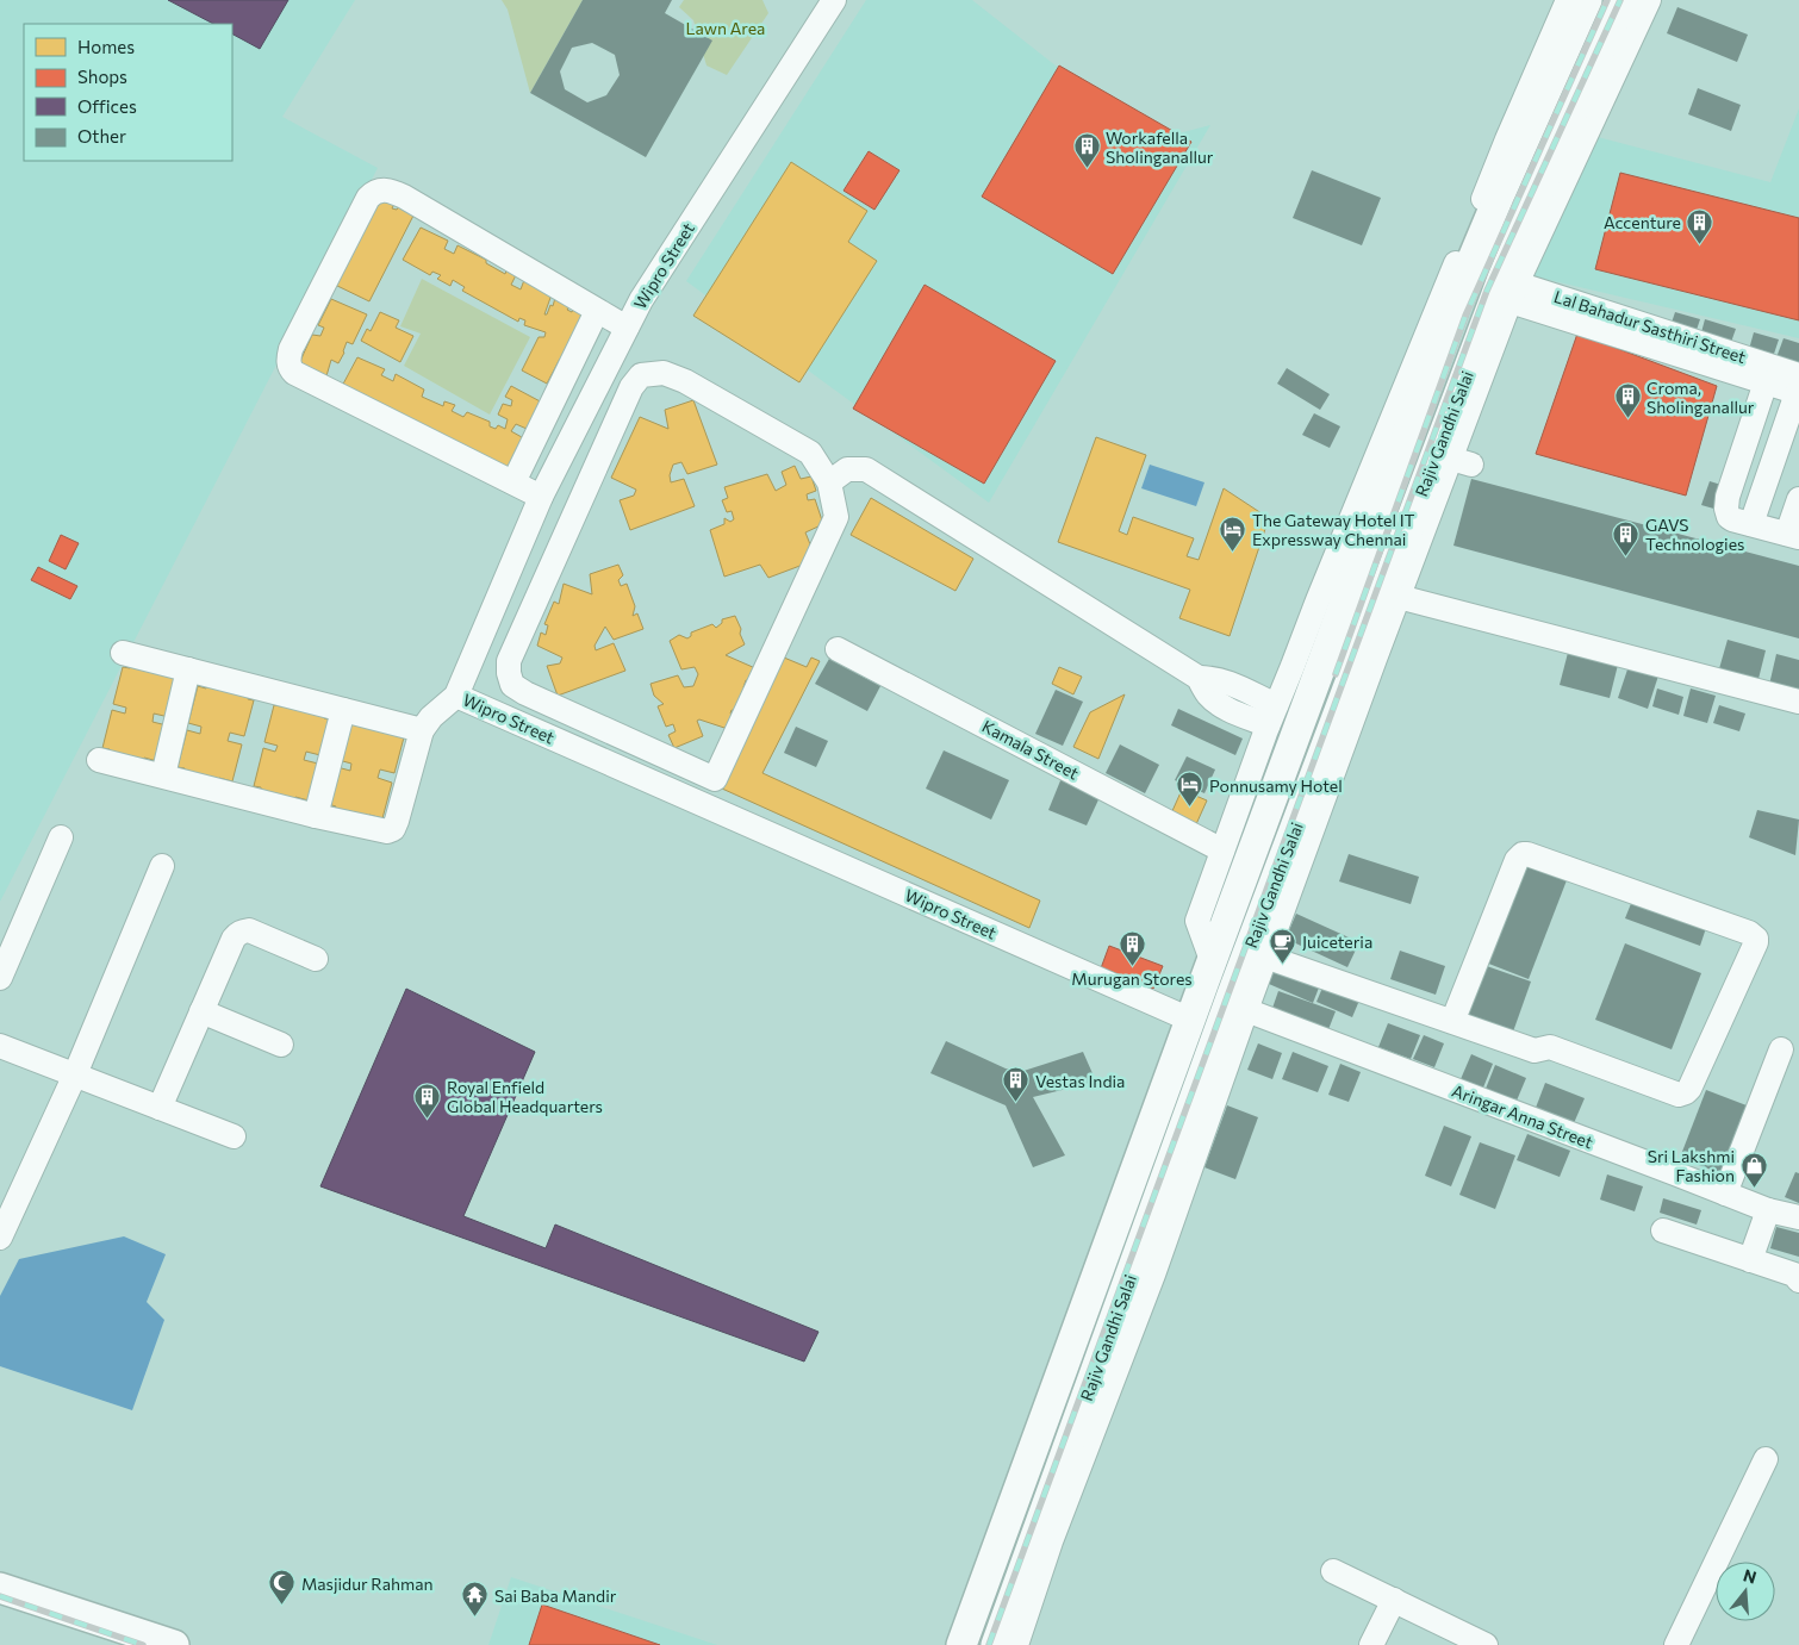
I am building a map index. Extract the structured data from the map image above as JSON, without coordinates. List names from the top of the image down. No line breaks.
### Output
{"streets":{"main road":["Rajiv Gandhi Salai"],"street":["Wipro Street","Lal Bahadur Sasthiri Street","Kamala Street","Aringar Anna Street"]},"crossings":[["Wipro Street","Rajiv Gandhi Salai"],["Lal Bahadur Sasthiri Street","Rajiv Gandhi Salai"]],"parks":["Lawn Area"],"places":{"building":["Workafella Sholinganallur","Accenture","Croma, Sholinganallur","GAVS Technologies","Murugan Stores","Vestas India","Royal Enfield Global Headquarters"],"hotel":["The Gateway Hotel IT Expressway Chennai","Ponnusamy Hotel"],"cafe":["Juiceteria"],"shop":["Sri Lakshmi Fashion"],"mosque":["Masjidur Rahman"],"temple":["Sai Baba Mandir"]},"legend":["Homes","Shops","Offices","Other"],"north":"top"}
